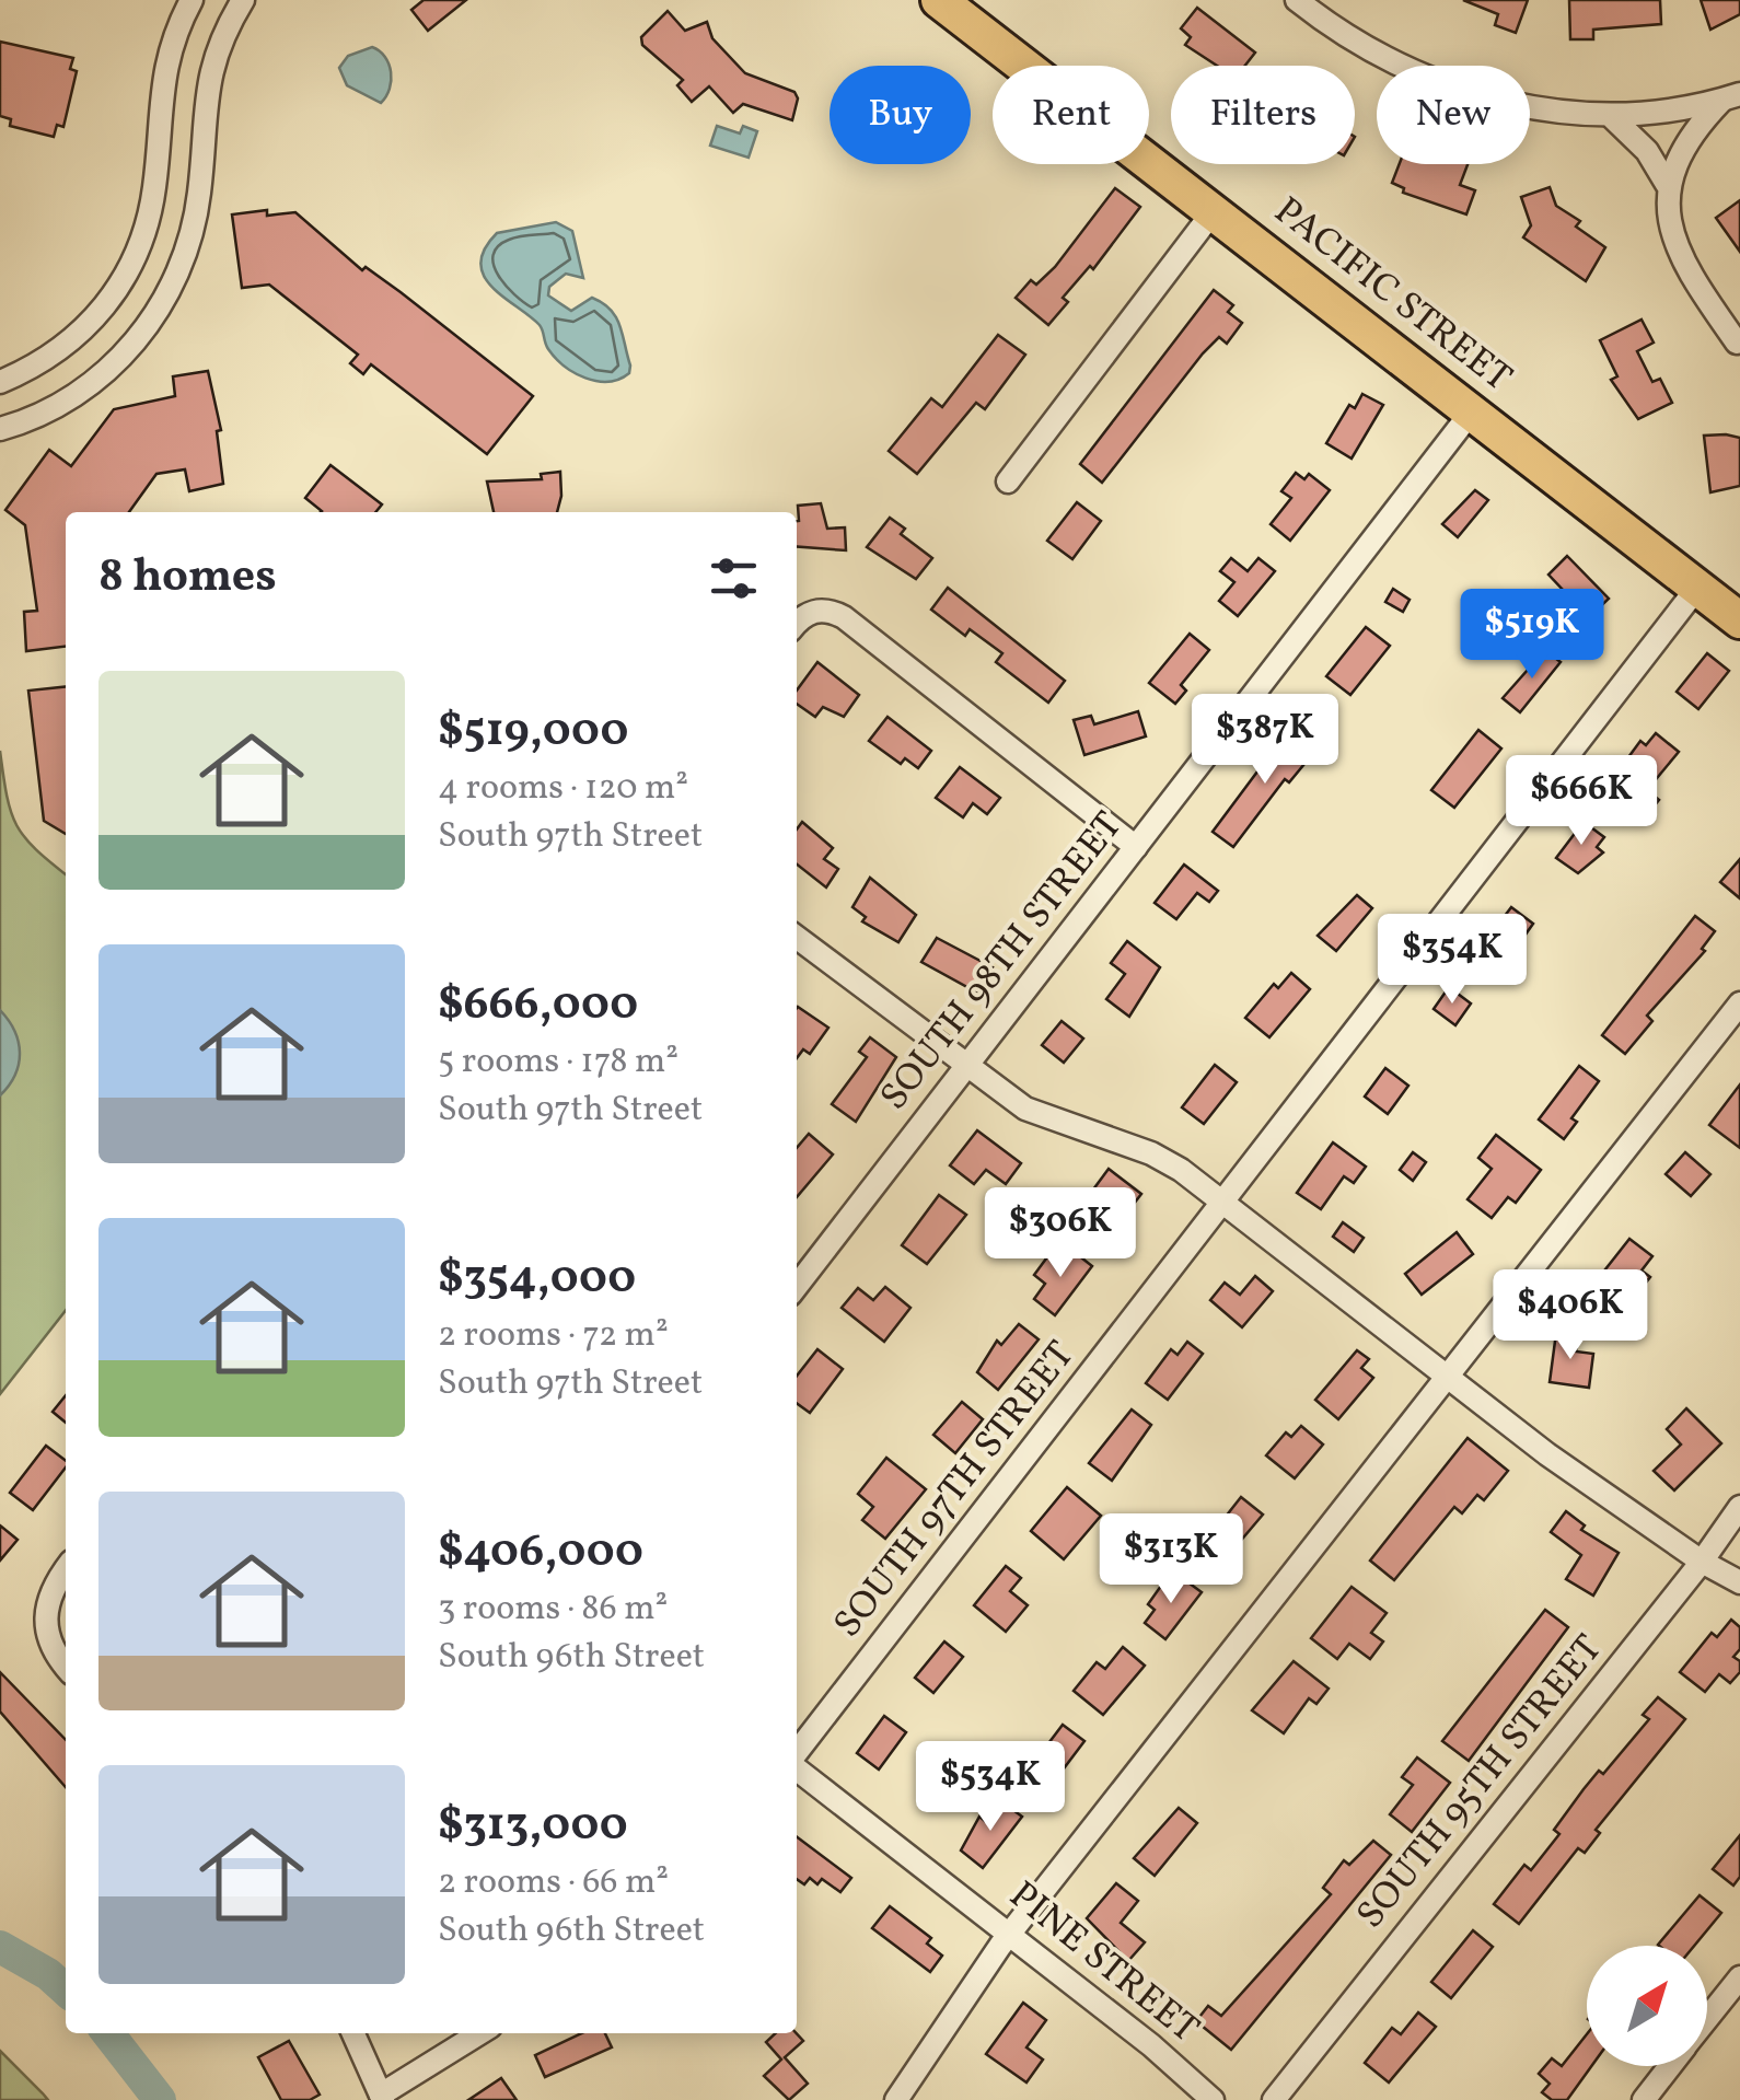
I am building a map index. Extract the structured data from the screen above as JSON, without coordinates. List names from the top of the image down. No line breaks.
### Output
{"streets":{"main road":["PACIFIC STREET"],"street":["SOUTH 98TH STREET","SOUTH 97TH STREET","SOUTH 95TH STREET","PINE STREET"]},"crossings":[["PACIFIC STREET","SOUTH 98TH STREET"],["PACIFIC STREET","SOUTH 97TH STREET"]],"north":"top right","page":{"chip":["Buy","Rent","Filters","New"],"heading":"8 homes","price":["$519K","$387K","$666K","$354K","$306K","$406K","$313K","$534K"],"list":[{"name":"$519,000","note":"4 rooms · 120 m² · South 97th Street"},{"name":"$666,000","note":"5 rooms · 178 m² · South 97th Street"},{"name":"$354,000","note":"2 rooms · 72 m² · South 97th Street"},{"name":"$406,000","note":"3 rooms · 86 m² · South 96th Street"},{"name":"$313,000","note":"2 rooms · 66 m² · South 96th Street"}]}}
